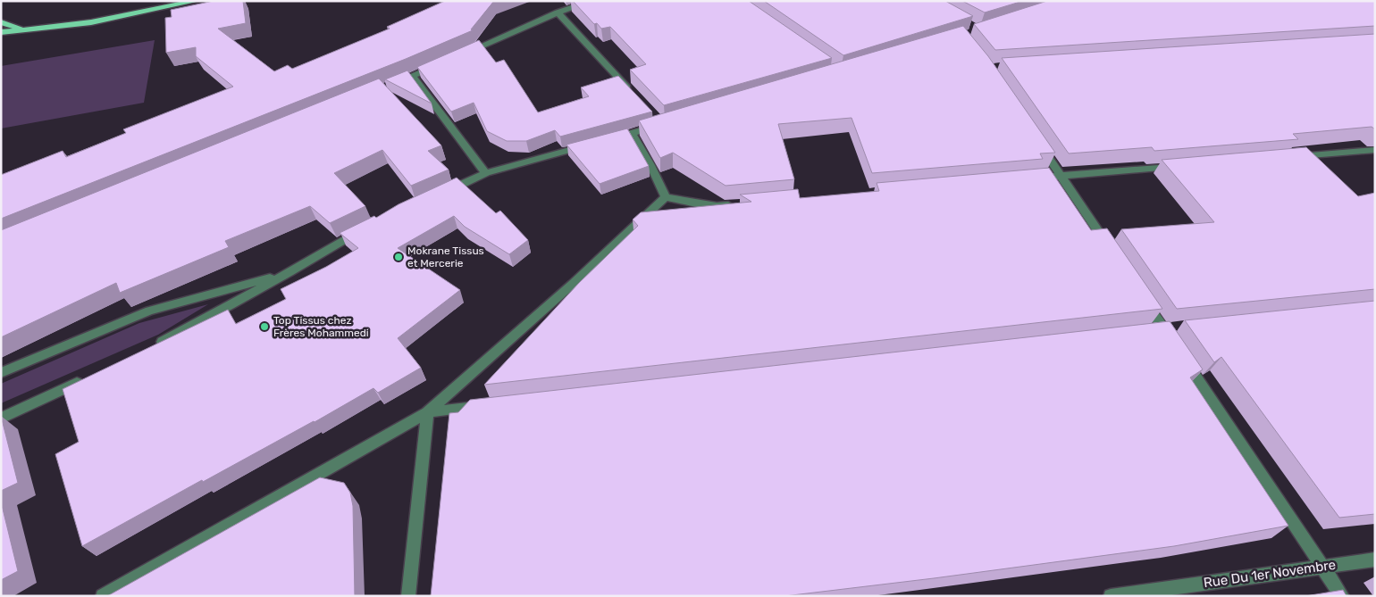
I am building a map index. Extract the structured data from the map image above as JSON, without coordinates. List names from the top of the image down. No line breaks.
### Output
{"streets":{"street":["Rue Du 1er Novembre"]},"places":["Mokrane Tissus et Mercerie","Top Tissus chez Frères Mohammedi"]}
